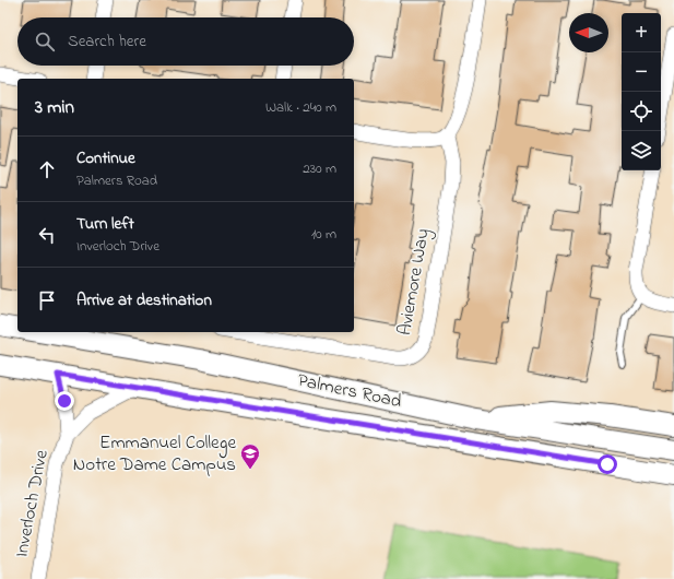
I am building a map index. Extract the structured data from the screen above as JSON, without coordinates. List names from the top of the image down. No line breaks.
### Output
{"streets":{"main road":["Palmers Road"],"street":["Aviemore Way","Inverloch Drive"]},"crossings":[["Palmers Road","Inverloch Drive"]],"places":{"school or university":["Emmanuel College Notre Dame Campus"]},"north":"left","page":{"map_buttons":["+","−"],"search":"Search here","heading":["3 min","Walk · 240 m"],"list":[["Continue","Palmers Road","230 m"],["Turn left","Inverloch Drive","10 m"],"Arrive at destination"]}}
